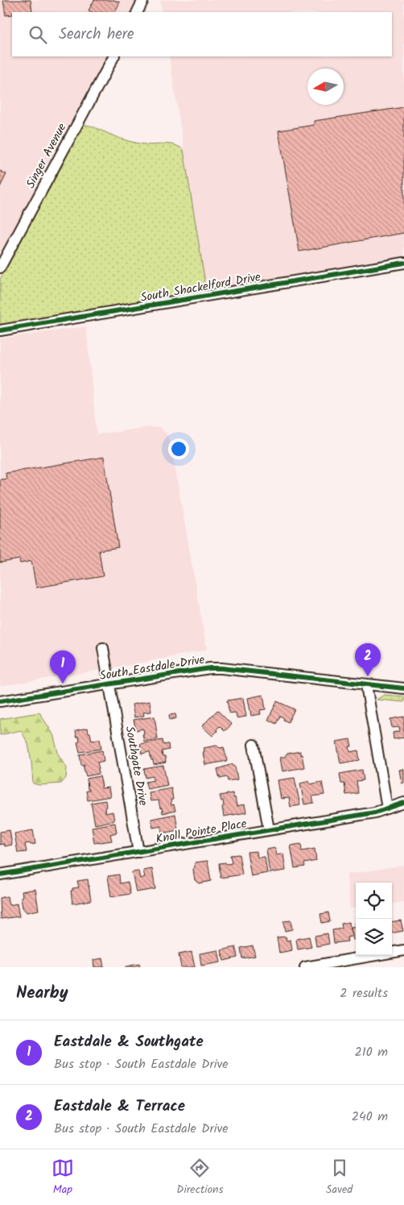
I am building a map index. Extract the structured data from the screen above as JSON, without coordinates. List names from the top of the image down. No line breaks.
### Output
{"streets":{"street":["Singer Avenue","South Shackelford Drive","South Eastdale Drive","Southgate Drive","Knoll Pointe Place"]},"crossings":[["South Eastdale Drive","Southgate Drive"],["Southgate Drive","Knoll Pointe Place"]],"north":"left","page":{"search":"Search here","pins":["2","1"],"heading":["Nearby","2 results"],"list":[{"mark":"1","name":"Eastdale & Southgate","note":"Bus stop · South Eastdale Drive","value":"210 m"},{"mark":"2","name":"Eastdale & Terrace","note":"Bus stop · South Eastdale Drive","value":"240 m"}],"nav":["Map","Directions","Saved"]}}
